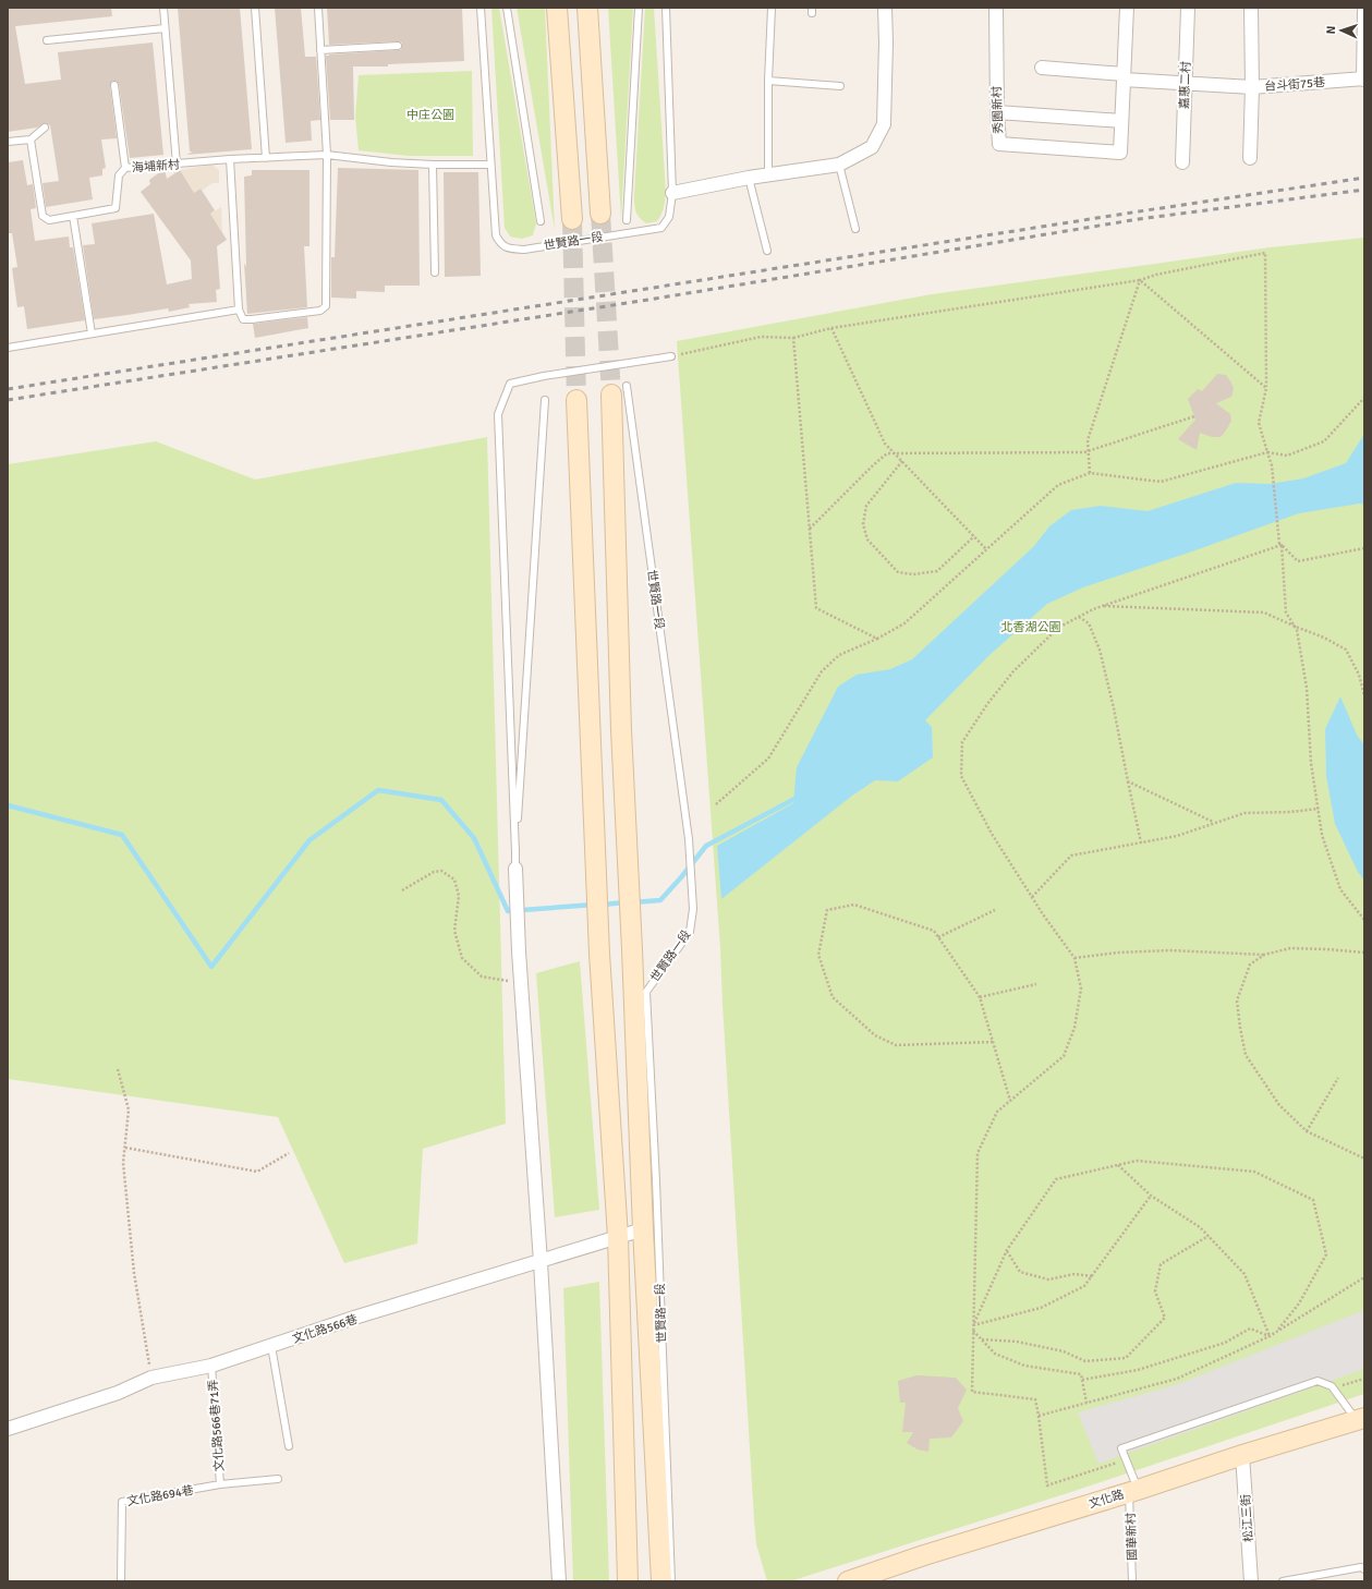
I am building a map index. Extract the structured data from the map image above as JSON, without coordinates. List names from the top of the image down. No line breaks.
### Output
{"streets":{"street":["台斗街75巷","嘉惠二村","秀園新村","世賢路一段","文化路566巷","文化路","松江三街"],"lane":["海埔新村","文化路566巷71弄","文化路694巷","國華新村"]},"crossings":[["海埔新村","世賢路一段"],["世賢路一段","文化路566巷"],["文化路566巷","文化路566巷71弄"],["文化路566巷71弄","文化路694巷"],["文化路","松江三街"],["文化路","國華新村"]],"parks":["中庄公園","北香湖公園"],"north":"left"}
